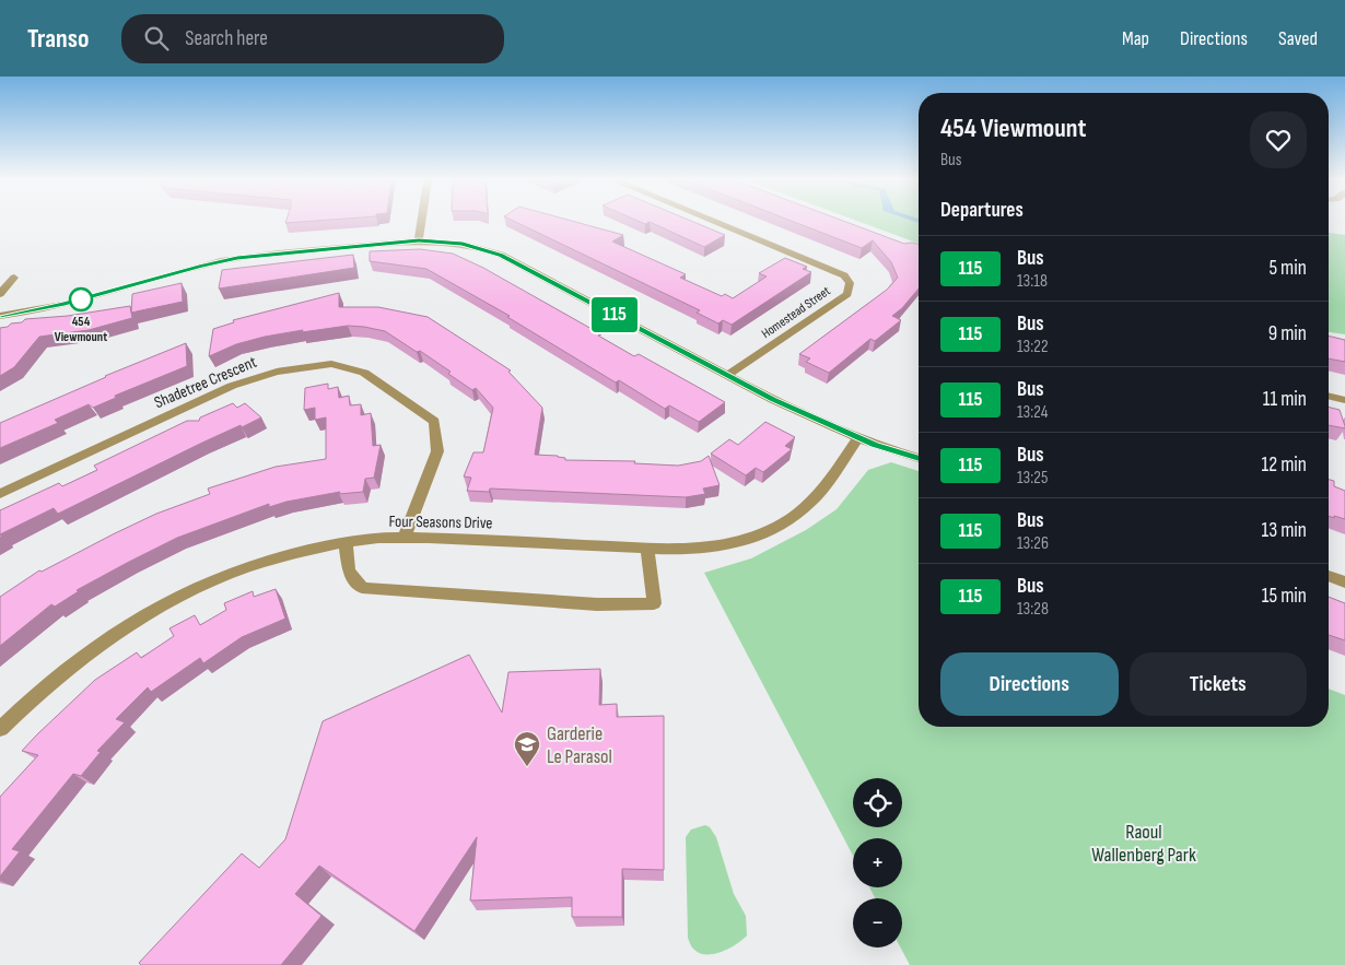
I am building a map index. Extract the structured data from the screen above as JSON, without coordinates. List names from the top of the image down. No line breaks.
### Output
{"streets":{"street":["Homestead Street","Shadetree Crescent","Four Seasons Drive"]},"crossings":[["Shadetree Crescent","Four Seasons Drive"]],"parks":["Raoul Wallenberg Park"],"places":{"other":["454 Viewmount"],"school or university":["Garderie Le Parasol"]},"lines":["bus line 115"],"page":{"header":"Transo","search":"Search here","nav":["Map","Directions","Saved"],"on_map":"115","heading":[["454 Viewmount","Bus"],"Departures"],"list":[{"mark":"115","name":"Bus","note":"13:18","value":"5 min"},{"mark":"115","name":"Bus","note":"13:22","value":"9 min"},{"mark":"115","name":"Bus","note":"13:24","value":"11 min"},{"mark":"115","name":"Bus","note":"13:25","value":"12 min"},{"mark":"115","name":"Bus","note":"13:26","value":"13 min"},{"mark":"115","name":"Bus","note":"13:28","value":"15 min"}],"buttons":["Directions","Tickets"],"map_buttons":["+","−"]}}
